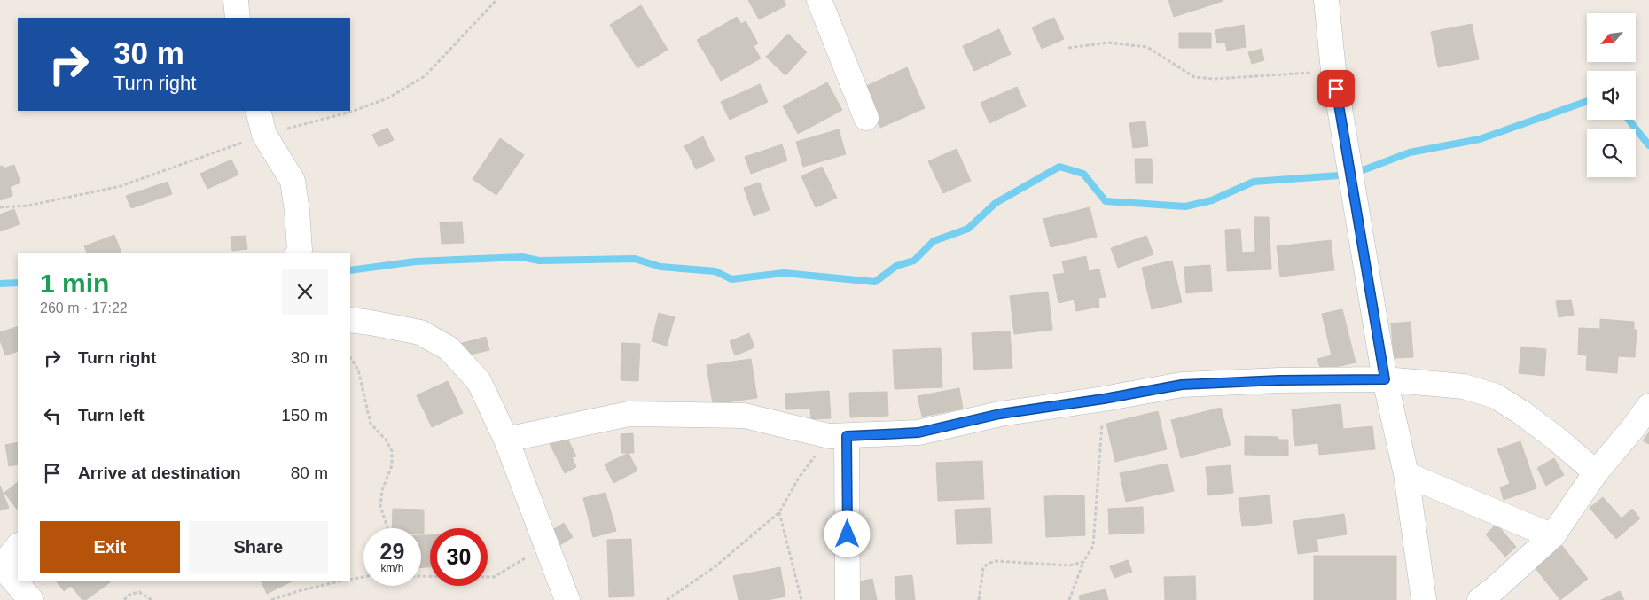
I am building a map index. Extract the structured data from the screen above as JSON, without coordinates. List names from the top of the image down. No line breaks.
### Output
{"north":"bottom left","page":{"turn":["30 m","Turn right"],"heading":["1 min","260 m · 17:22"],"list":[{"name":"Turn right","value":"30 m"},{"name":"Turn left","value":"150 m"},{"name":"Arrive at destination","value":"80 m"}],"buttons":["Exit","Share"],"speed":"29 km/h","limit":"30"}}
